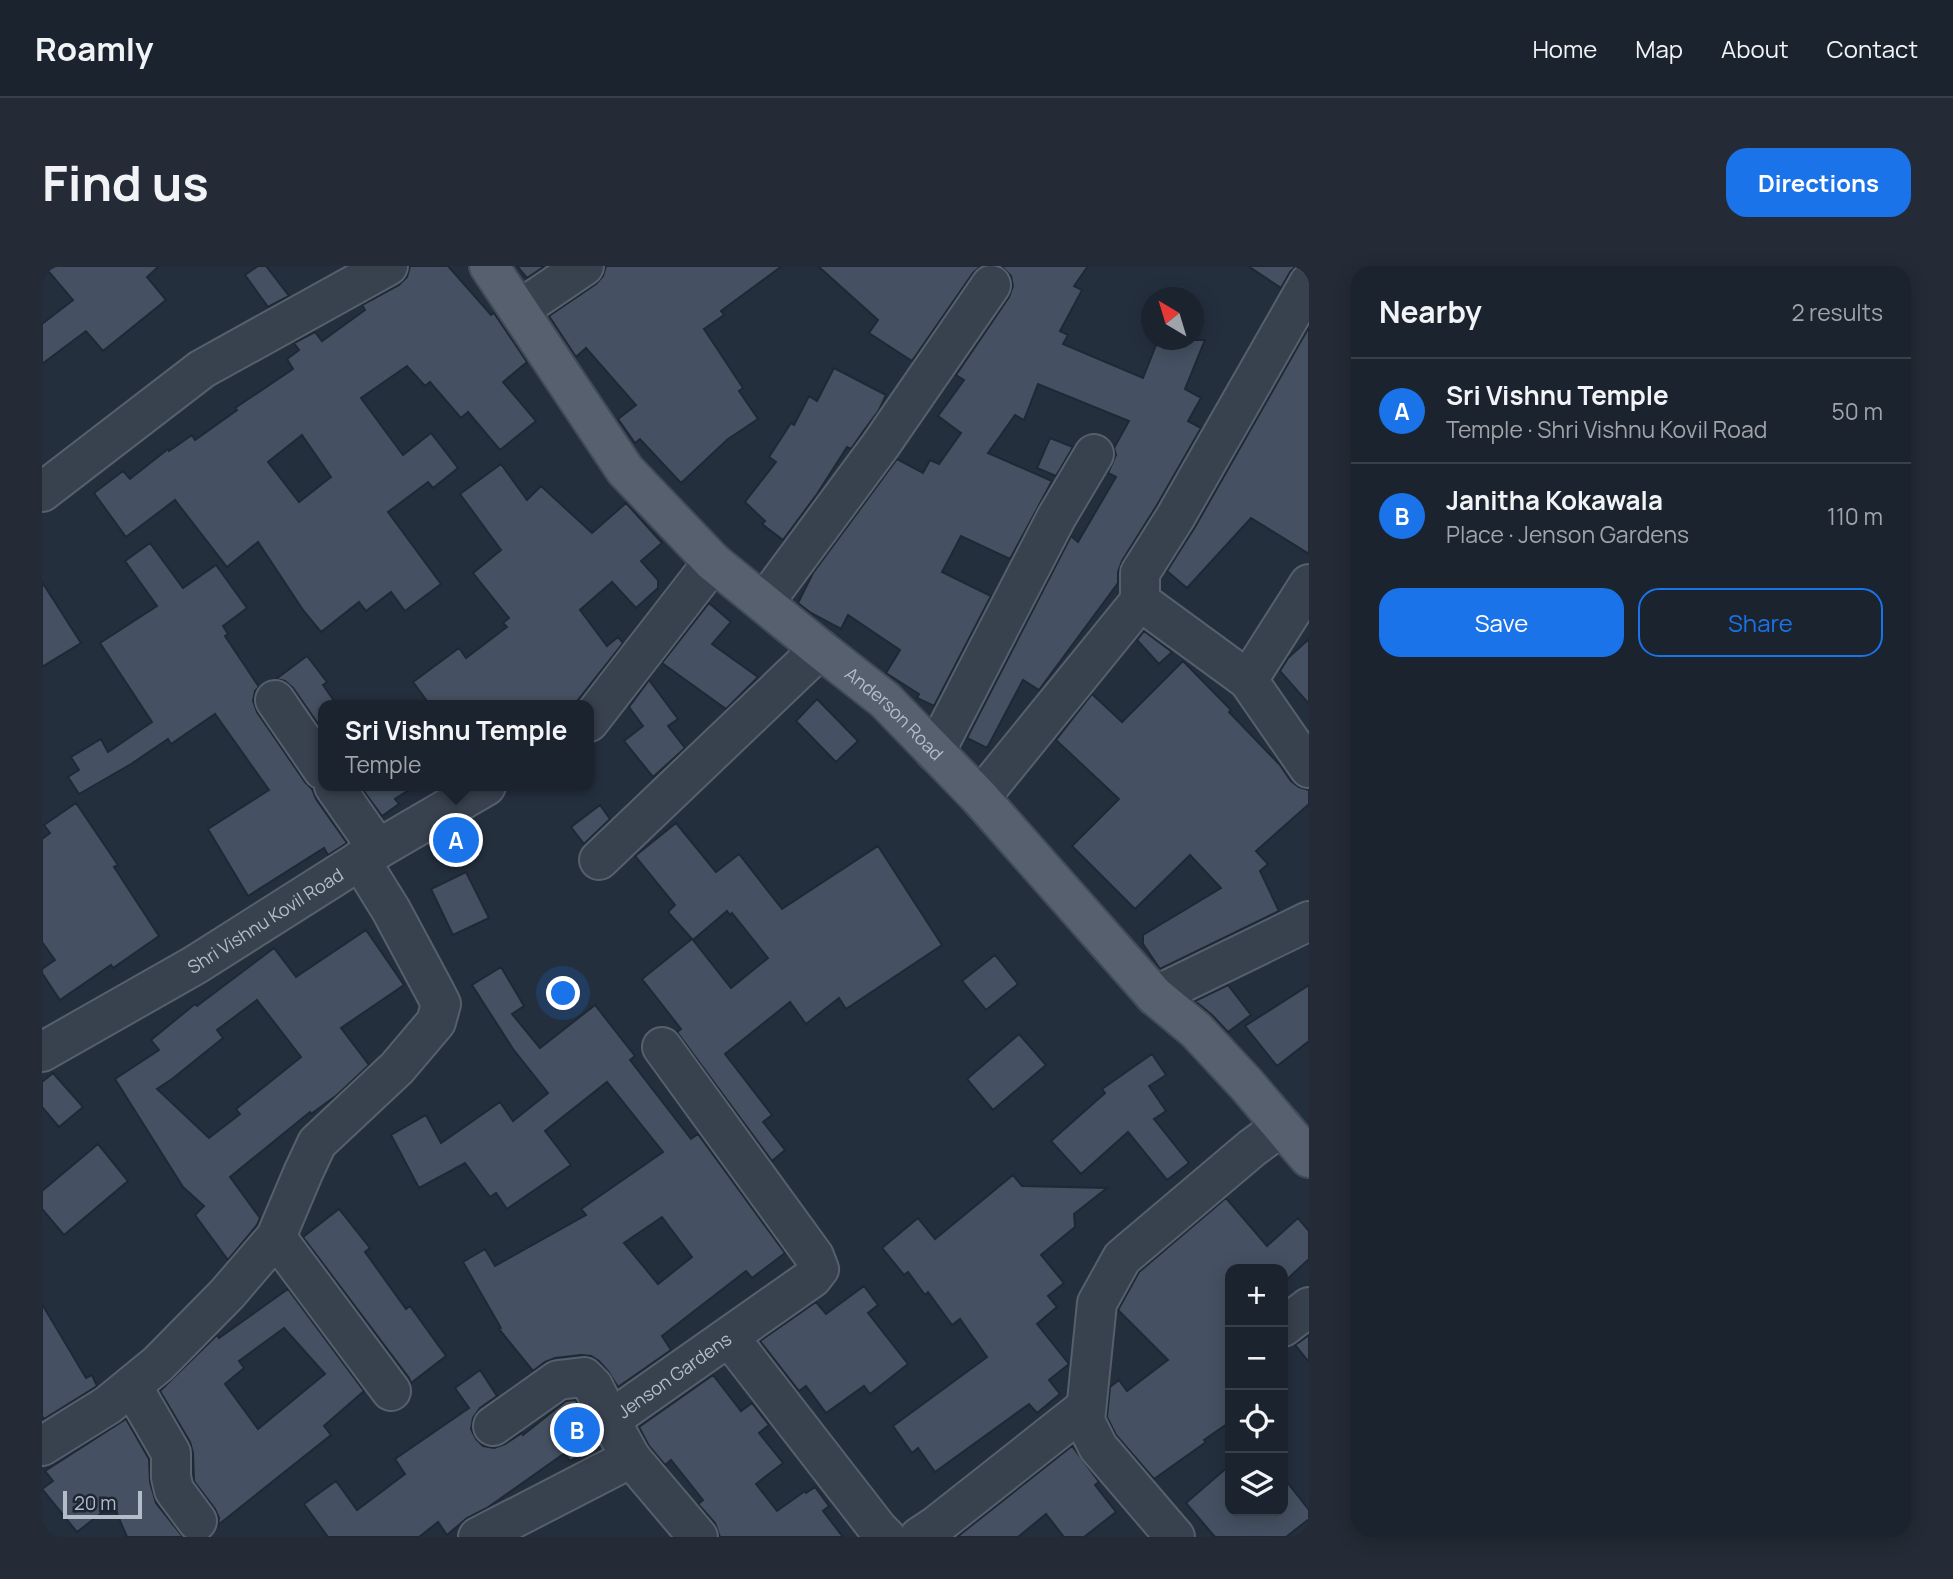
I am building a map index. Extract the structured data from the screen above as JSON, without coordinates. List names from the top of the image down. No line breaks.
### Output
{"streets":{"main road":["Anderson Road"],"street":["Shri Vishnu Kovil Road","Jenson Gardens"]},"scale_bar":"20 m","north":"top left","page":{"header":"Roamly","nav":["Home","Map","About","Contact"],"buttons":["Directions",["Save","Share"]],"title":"Find us","heading":["Nearby","2 results"],"list":[{"mark":"A","name":"Sri Vishnu Temple","note":"Temple · Shri Vishnu Kovil Road","value":"50 m"},{"mark":"B","name":"Janitha Kokawala","note":"Place · Jenson Gardens","value":"110 m"}],"popup":["Sri Vishnu Temple","Temple"],"pins":["A","B"],"map_buttons":["+","−"],"scale":"20 m"}}
